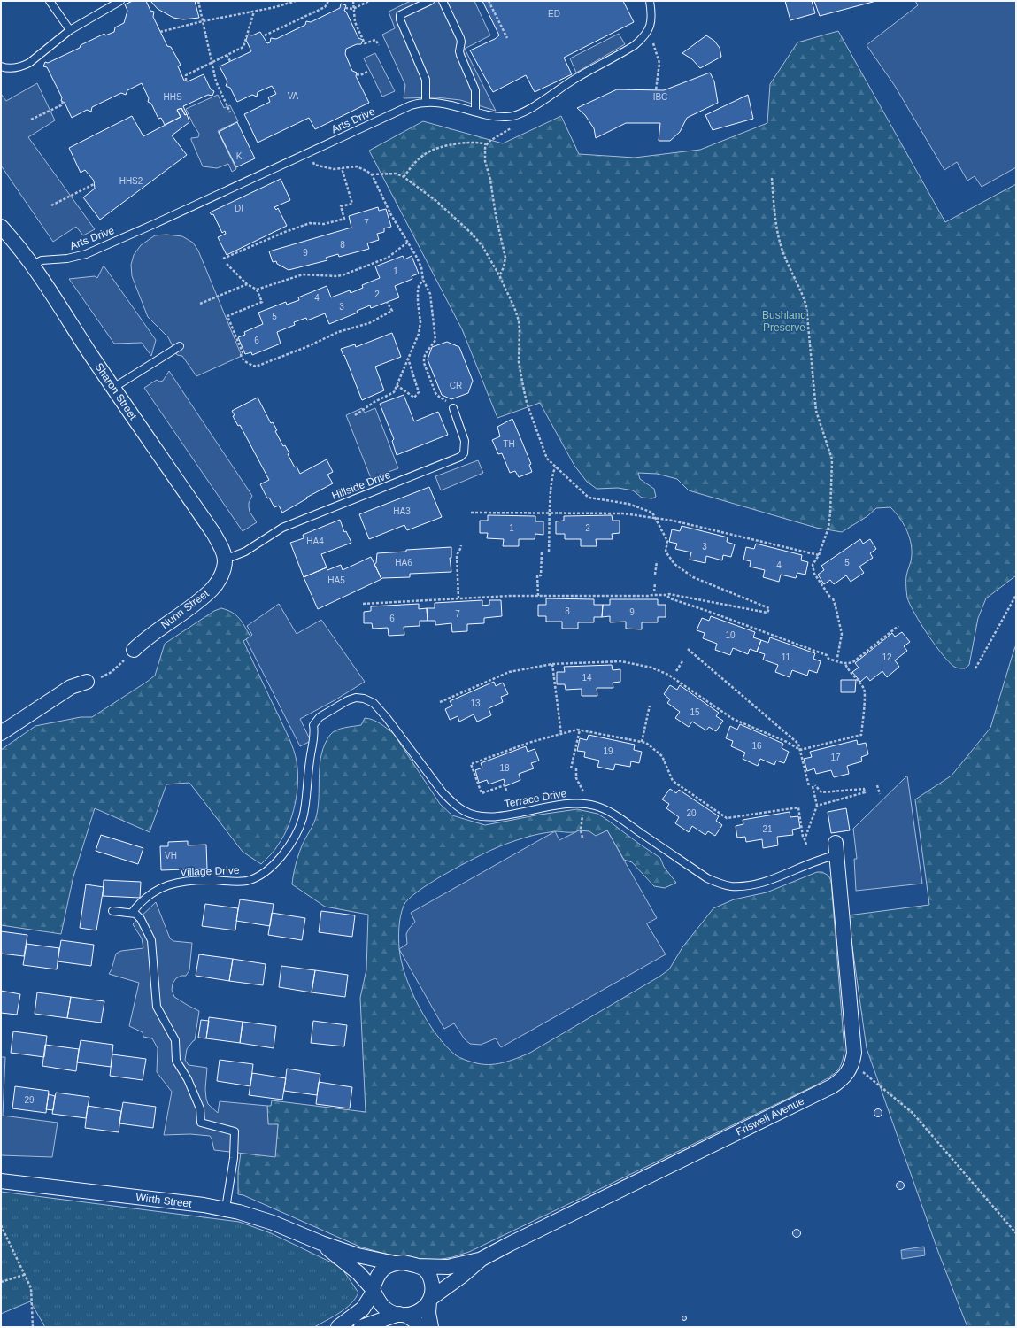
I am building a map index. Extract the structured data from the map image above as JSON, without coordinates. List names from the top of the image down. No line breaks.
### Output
{"streets":{"street":["Sharon Street","Nunn Street","Friswell Avenue","Wirth Street"],"lane":["Arts Drive","Hillside Drive","Terrace Drive","Village Drive"]},"crossings":[["Arts Drive","Sharon Street"],["Sharon Street","Hillside Drive"],["Sharon Street","Nunn Street"],["Hillside Drive","Nunn Street"],["Terrace Drive","Village Drive"],["Terrace Drive","Friswell Avenue"],["Friswell Avenue","Wirth Street"]],"parks":["Bushland Preserve"],"house_numbers":["ED","VA","HHS","IBC","K","HHS2","DI","7","8","9","1","2","4","3","5","6","CR","TH","HA3","1","2","HA4","3","HA6","5","4","HA5","8","9","7","6","10","11","12","14","13","15","16","19","17","18","20","21","VH","29"]}
